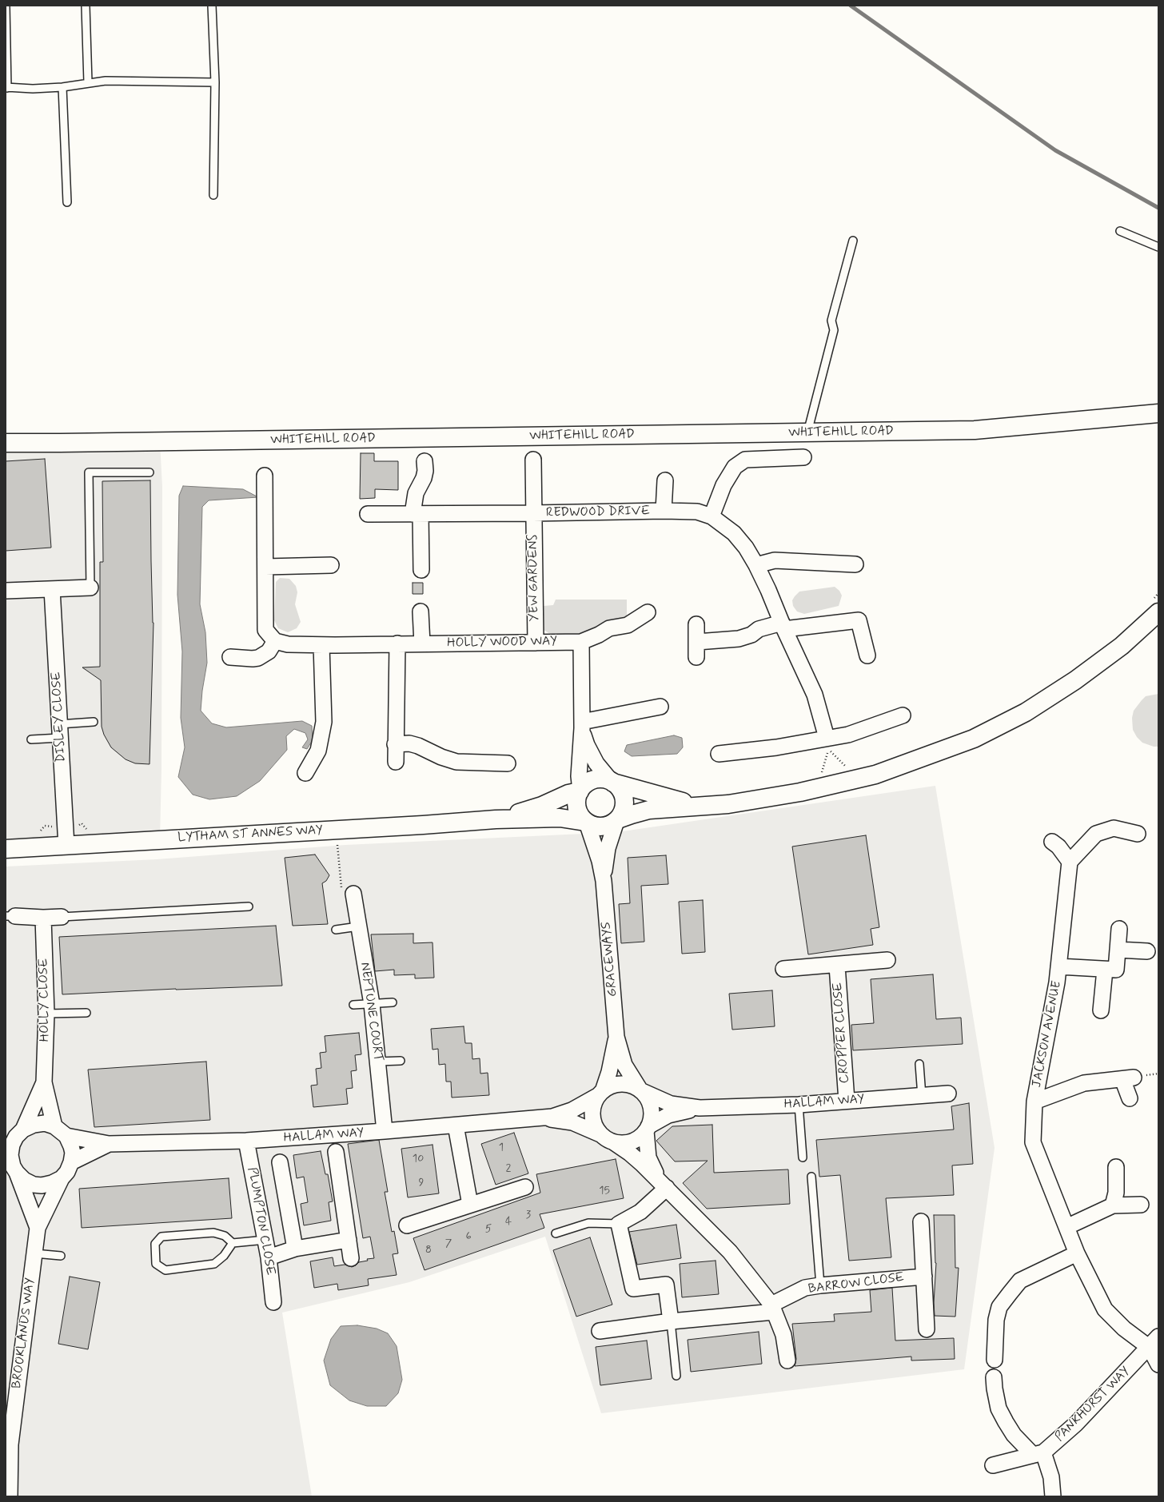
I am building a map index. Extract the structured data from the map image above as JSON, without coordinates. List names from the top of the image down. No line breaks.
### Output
{"streets":{"main road":["WHITEHILL ROAD","LYTHAM ST ANNES WAY"],"street":["REDWOOD DRIVE","YEW GARDENS","HOLLY WOOD WAY","DISLEY CLOSE","GRACEWAYS","HOLLY CLOSE","NEPTUNE COURT","CROPPER CLOSE","JACKSON AVENUE","HALLAM WAY","PLUMPTON CLOSE","BARROW CLOSE","BROOKLANDS WAY","PANKHURST WAY"]},"crossings":[["REDWOOD DRIVE","YEW GARDENS"],["YEW GARDENS","HOLLY WOOD WAY"],["DISLEY CLOSE","LYTHAM ST ANNES WAY"],["LYTHAM ST ANNES WAY","GRACEWAYS"],["GRACEWAYS","HALLAM WAY"],["HOLLY CLOSE","HALLAM WAY"],["HOLLY CLOSE","BROOKLANDS WAY"],["NEPTUNE COURT","HALLAM WAY"],["CROPPER CLOSE","HALLAM WAY"],["JACKSON AVENUE","PANKHURST WAY"],["HALLAM WAY","PLUMPTON CLOSE"],["HALLAM WAY","BROOKLANDS WAY"]],"house_numbers":["1","10","2","9","15","3","4","5","6","7","8"]}
